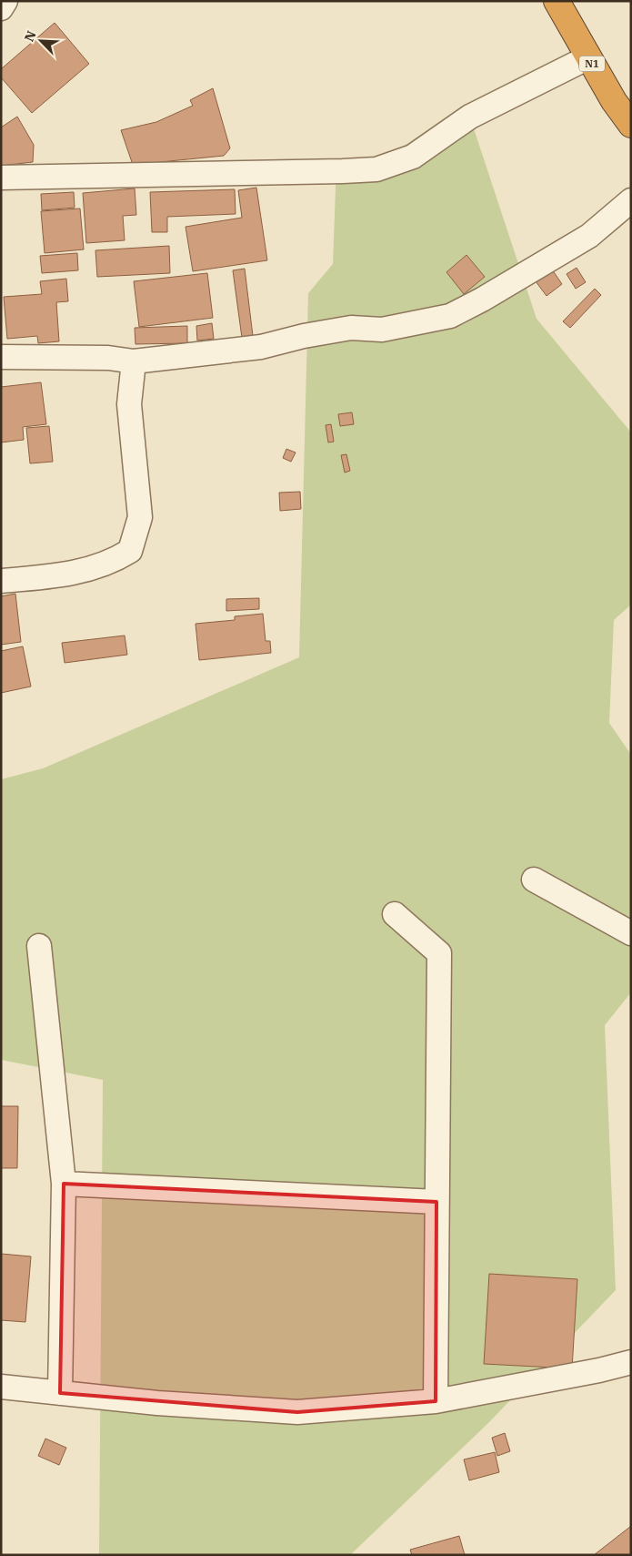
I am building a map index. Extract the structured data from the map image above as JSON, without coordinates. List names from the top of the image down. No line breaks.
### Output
{"streets":{"highway":["N1"]},"north":"top left"}
